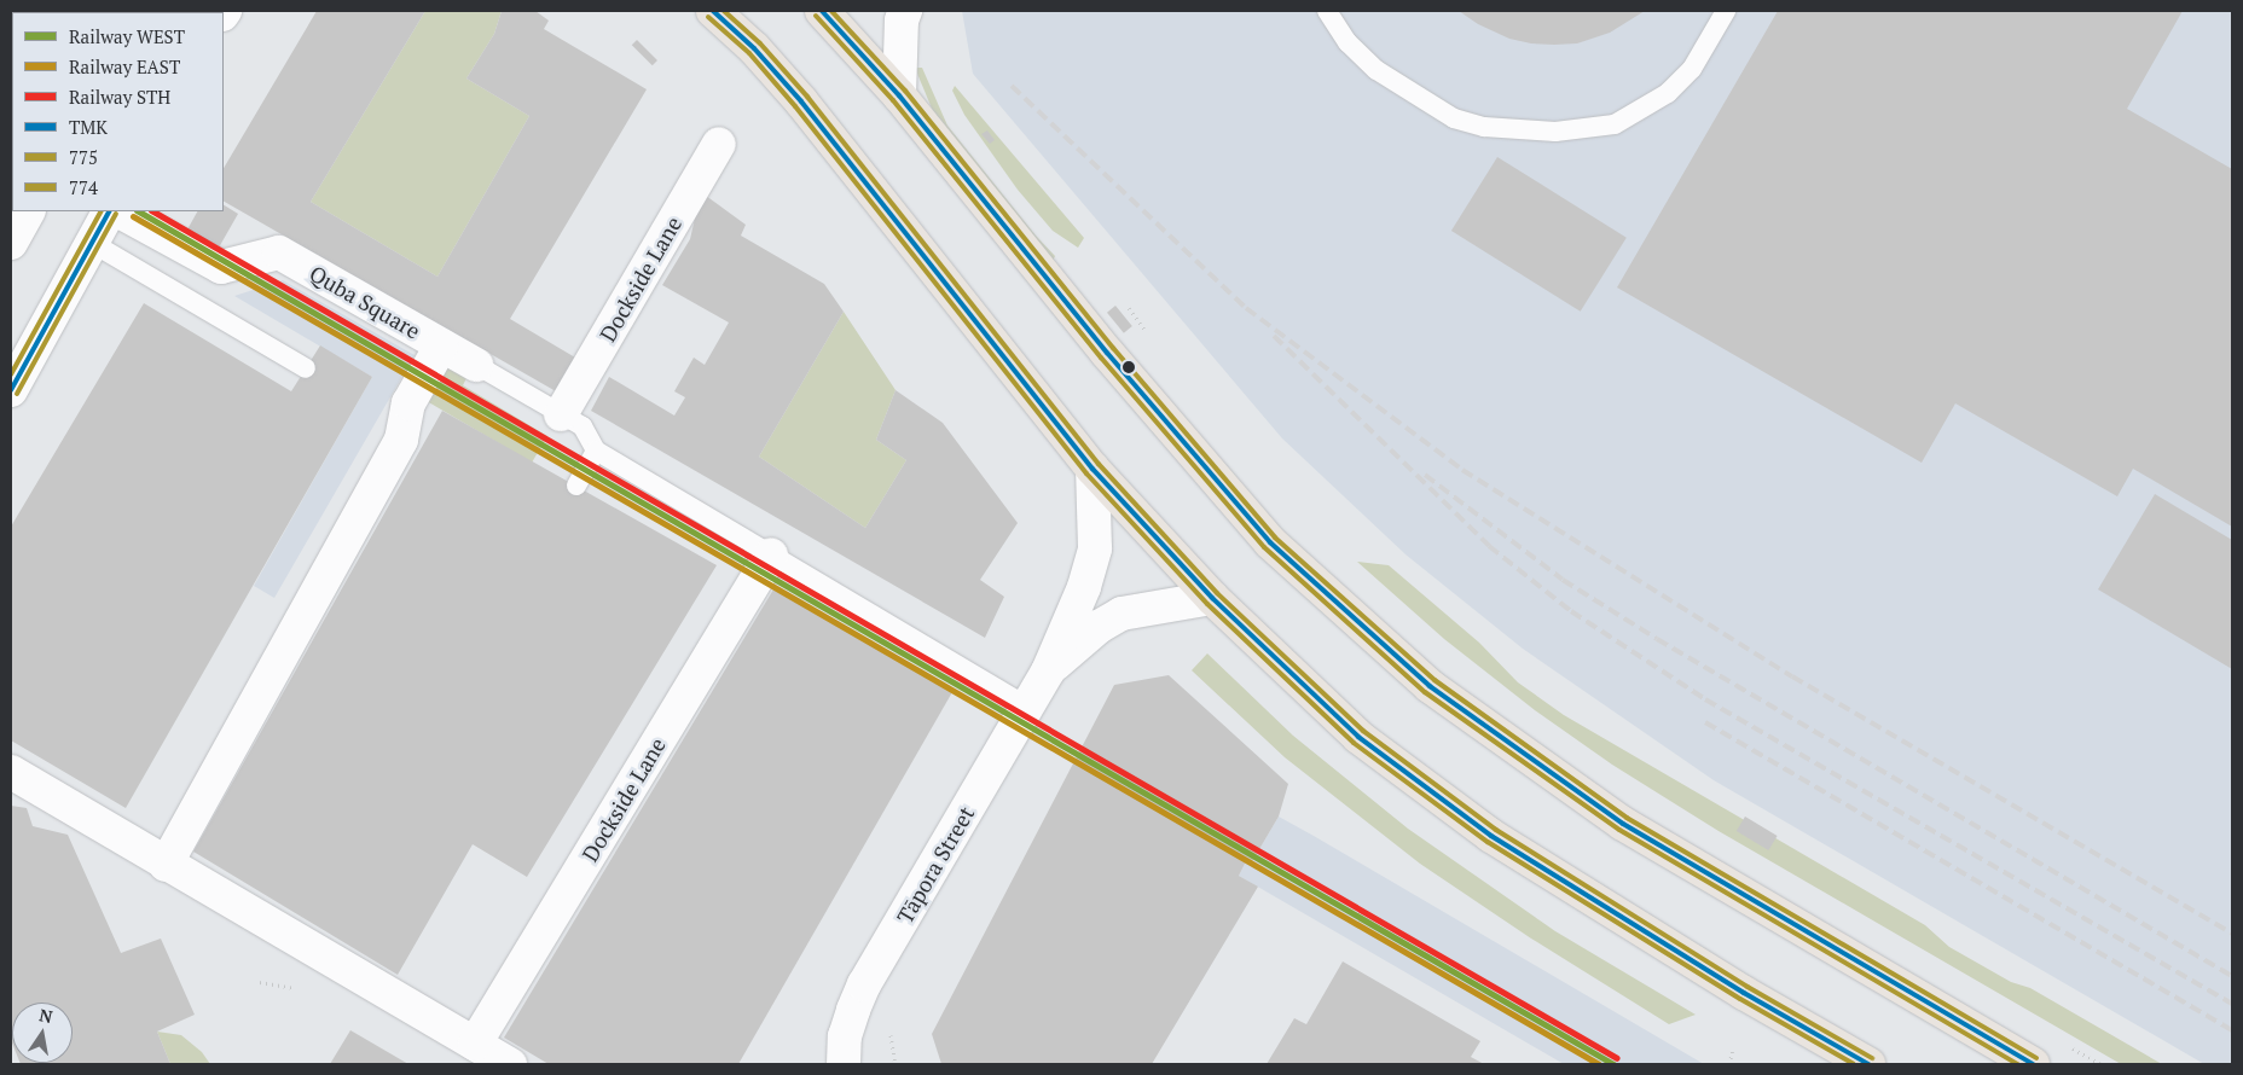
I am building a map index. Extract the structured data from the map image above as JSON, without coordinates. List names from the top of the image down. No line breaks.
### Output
{"streets":{"street":["Dockside Lane","Quba Square","Tāpora Street"]},"crossings":[["Dockside Lane","Quba Square"],["Quba Square","Tāpora Street"]],"lines":["transit line TMK","transit line 774","transit line 775","rail line WEST","rail line STH","rail line EAST"],"legend":["Railway WEST","Railway EAST","Railway STH","TMK","775","774"],"north":"top"}
